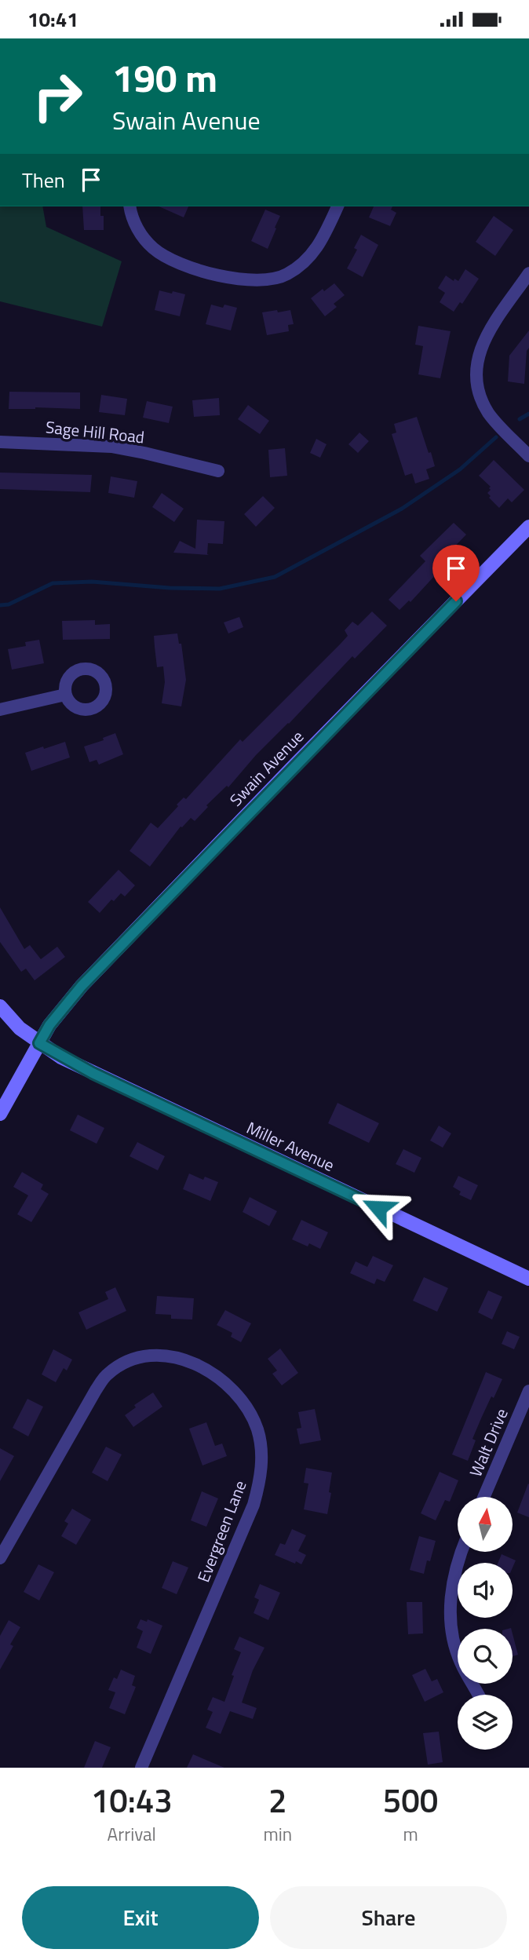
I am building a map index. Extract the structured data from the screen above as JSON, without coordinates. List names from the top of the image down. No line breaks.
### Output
{"streets":{"street":["Sage Hill Road","Swain Avenue","Miller Avenue","Walt Drive","Evergreen Lane"]},"crossings":[["Swain Avenue","Miller Avenue"]],"north":"top","page":{"status":"10:41","turn":["190 m","Swain Avenue"],"then":"Then","eta":["10:43","Arrival","2","min","500","m"],"buttons":["Exit","Share"]}}
